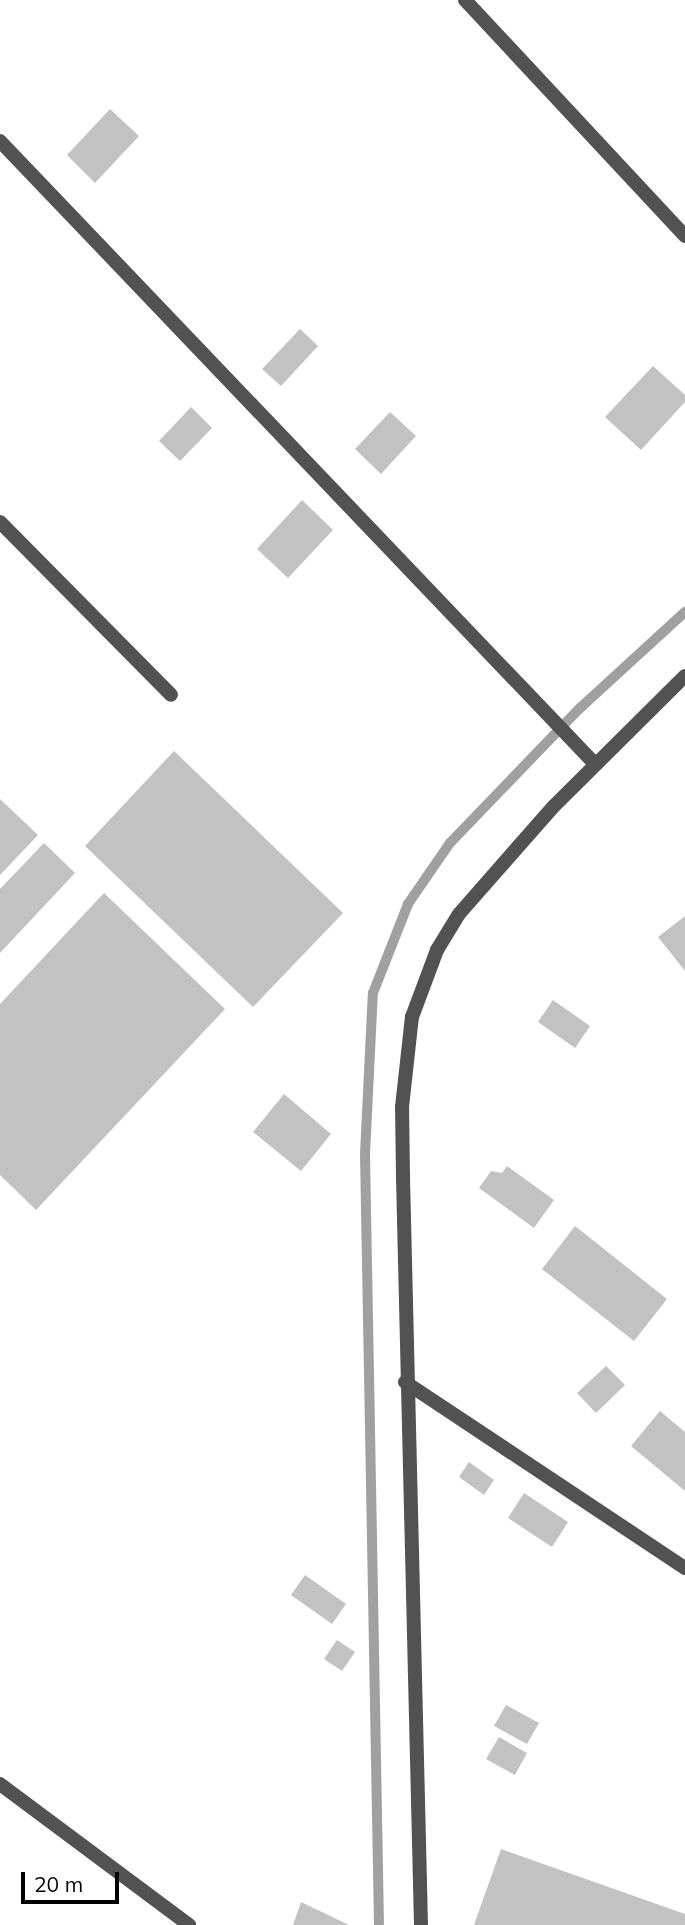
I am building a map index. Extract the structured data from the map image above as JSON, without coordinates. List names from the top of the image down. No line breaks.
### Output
{"scale_bar":"20 m"}
